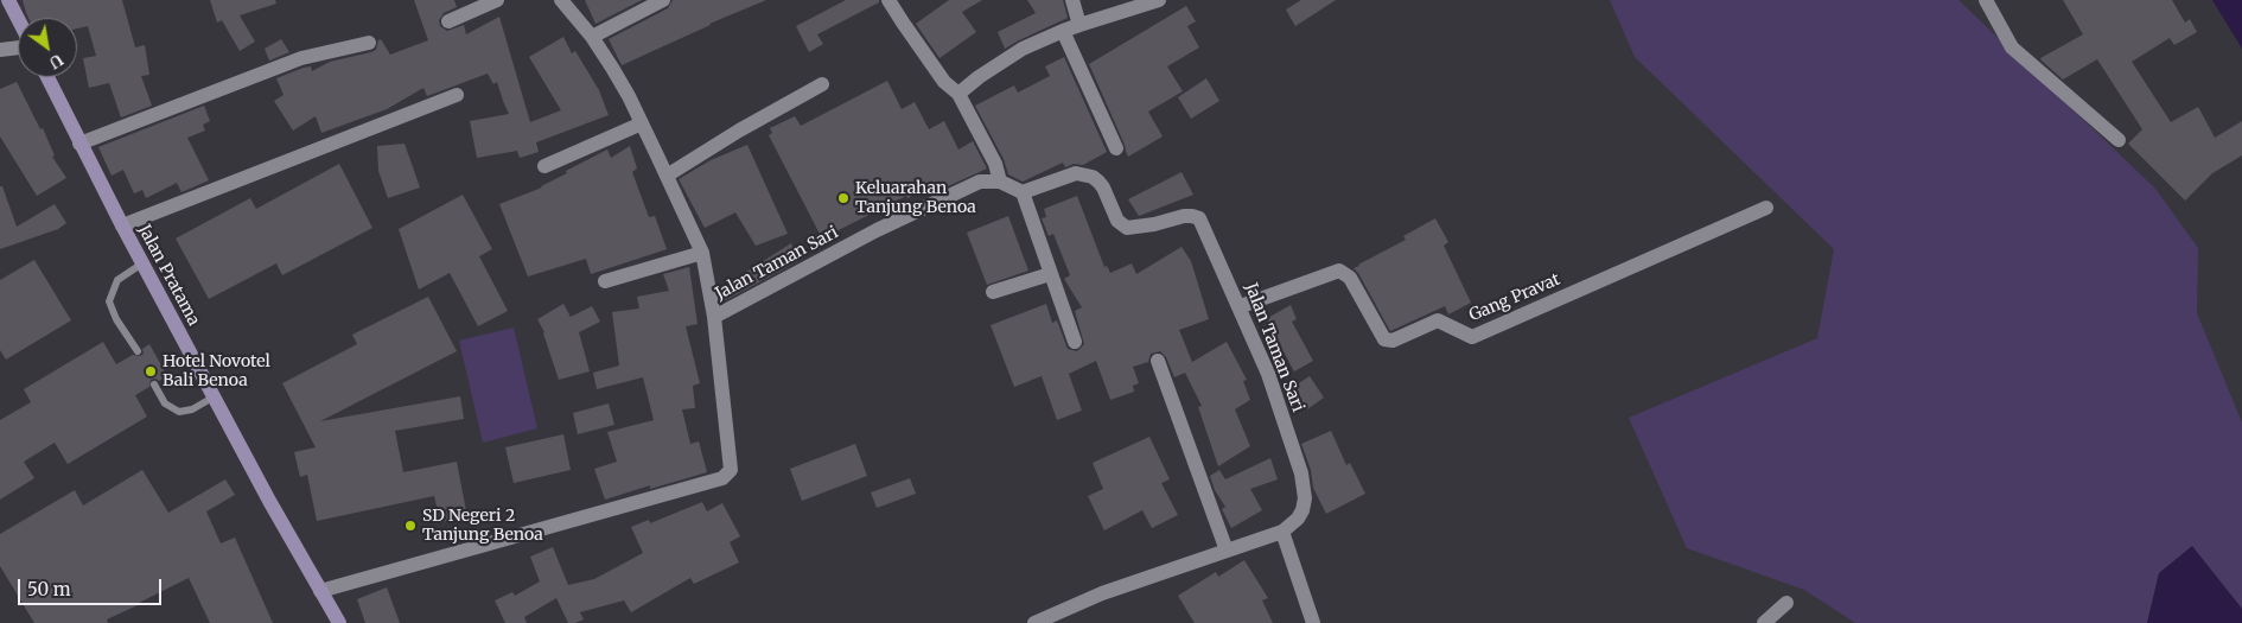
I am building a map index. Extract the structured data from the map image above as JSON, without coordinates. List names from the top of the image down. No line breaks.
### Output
{"streets":{"street":["Jalan Taman Sari","Jalan Pratama","Gang Pravat"]},"crossings":[["Jalan Taman Sari","Jalan Pratama"],["Jalan Taman Sari","Gang Pravat"]],"places":["Keluarahan Tanjung Benoa","Hotel Novotel Bali Benoa","SD Negeri 2 Tanjung Benoa"],"scale_bar":"50 m","north":"bottom right"}
